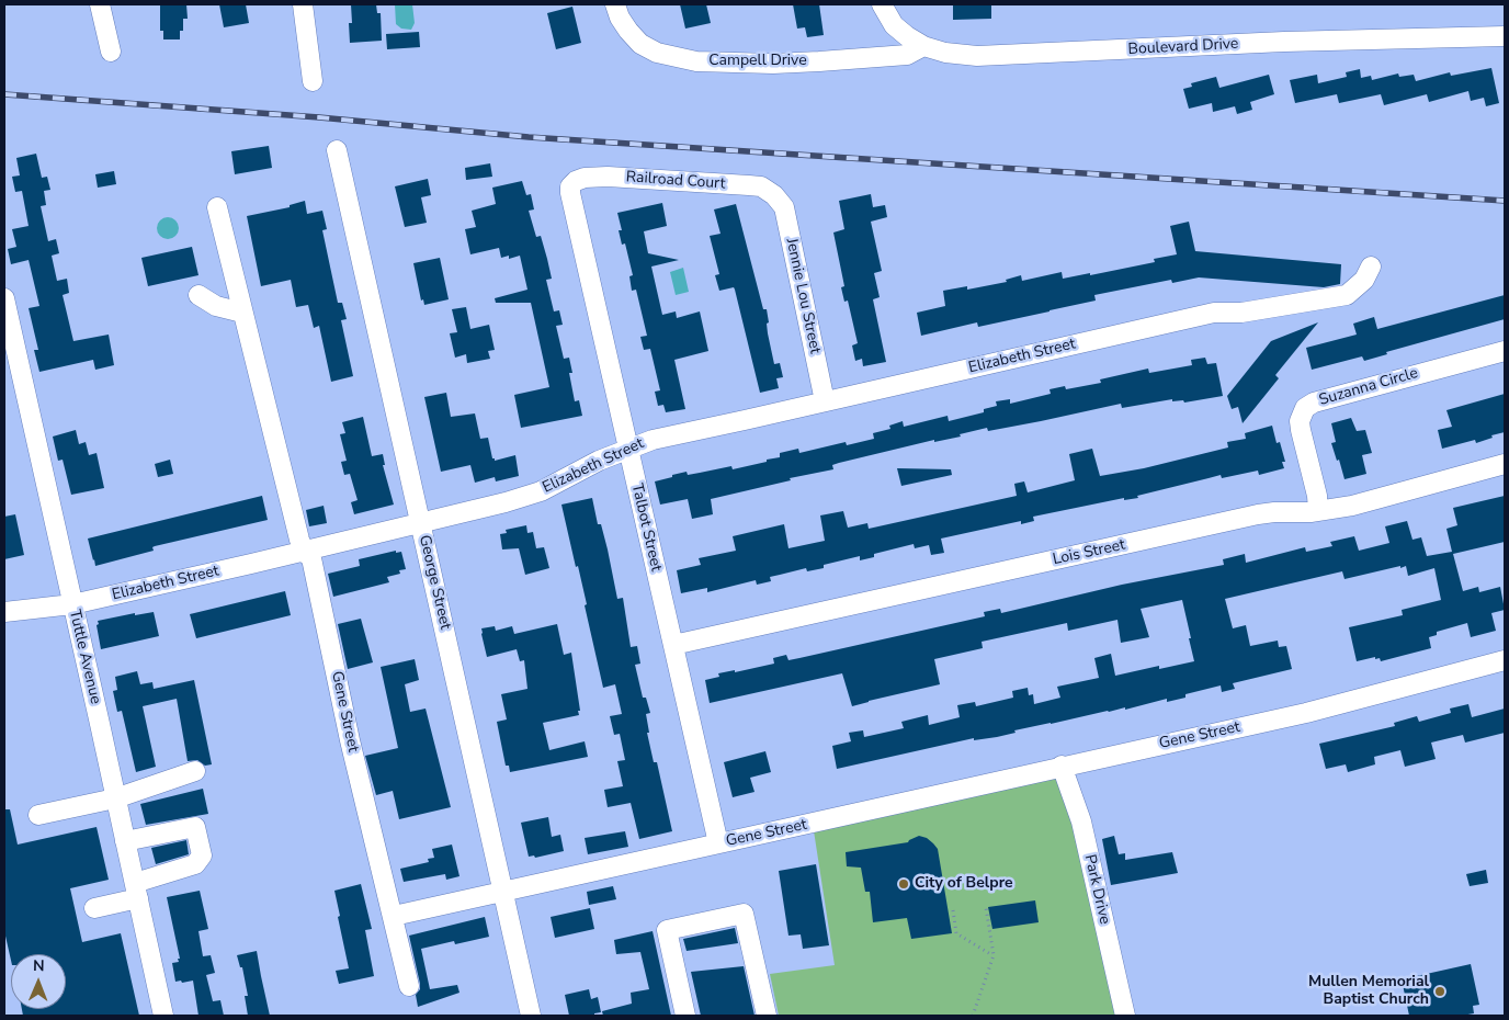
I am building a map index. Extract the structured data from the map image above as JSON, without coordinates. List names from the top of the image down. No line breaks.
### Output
{"streets":{"street":["Boulevard Drive","Campell Drive","Railroad Court","Jennie Lou Street","Elizabeth Street","Suzanna Circle","Talbot Street","Lois Street","George Street","Tuttle Avenue","Gene Street","Park Drive"]},"crossings":[["Boulevard Drive","Campell Drive"],["Railroad Court","Jennie Lou Street"],["Railroad Court","Talbot Street"],["Jennie Lou Street","Elizabeth Street"],["Elizabeth Street","Talbot Street"],["Elizabeth Street","George Street"],["Elizabeth Street","Tuttle Avenue"],["Elizabeth Street","Gene Street"],["Suzanna Circle","Lois Street"],["Talbot Street","Lois Street"],["Talbot Street","Gene Street"],["George Street","Gene Street"],["Gene Street","Park Drive"]],"places":["City of Belpre","Mullen Memorial Baptist Church"],"north":"top"}
